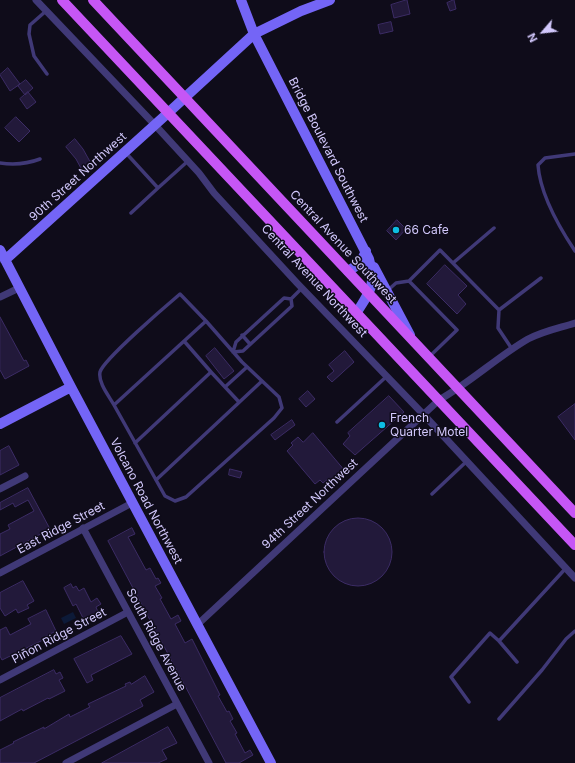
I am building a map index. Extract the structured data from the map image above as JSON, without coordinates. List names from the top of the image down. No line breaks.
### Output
{"streets":{"main road":["Central Avenue Southwest","Central Avenue Northwest"],"street":["Bridge Boulevard Southwest","90th Street Northwest","Volcano Road Northwest","94th Street Northwest","East Ridge Street","Piñon Ridge Street","South Ridge Avenue"]},"crossings":[["Bridge Boulevard Southwest","90th Street Northwest"],["Bridge Boulevard Southwest","Central Avenue Southwest"],["Bridge Boulevard Southwest","Central Avenue Northwest"],["90th Street Northwest","Central Avenue Southwest"],["90th Street Northwest","Central Avenue Northwest"],["90th Street Northwest","Volcano Road Northwest"],["Central Avenue Southwest","94th Street Northwest"],["Central Avenue Northwest","94th Street Northwest"],["Volcano Road Northwest","94th Street Northwest"],["Volcano Road Northwest","East Ridge Street"],["East Ridge Street","South Ridge Avenue"],["Piñon Ridge Street","South Ridge Avenue"]],"places":["66 Cafe","French Quarter Motel"],"north":"bottom left"}
